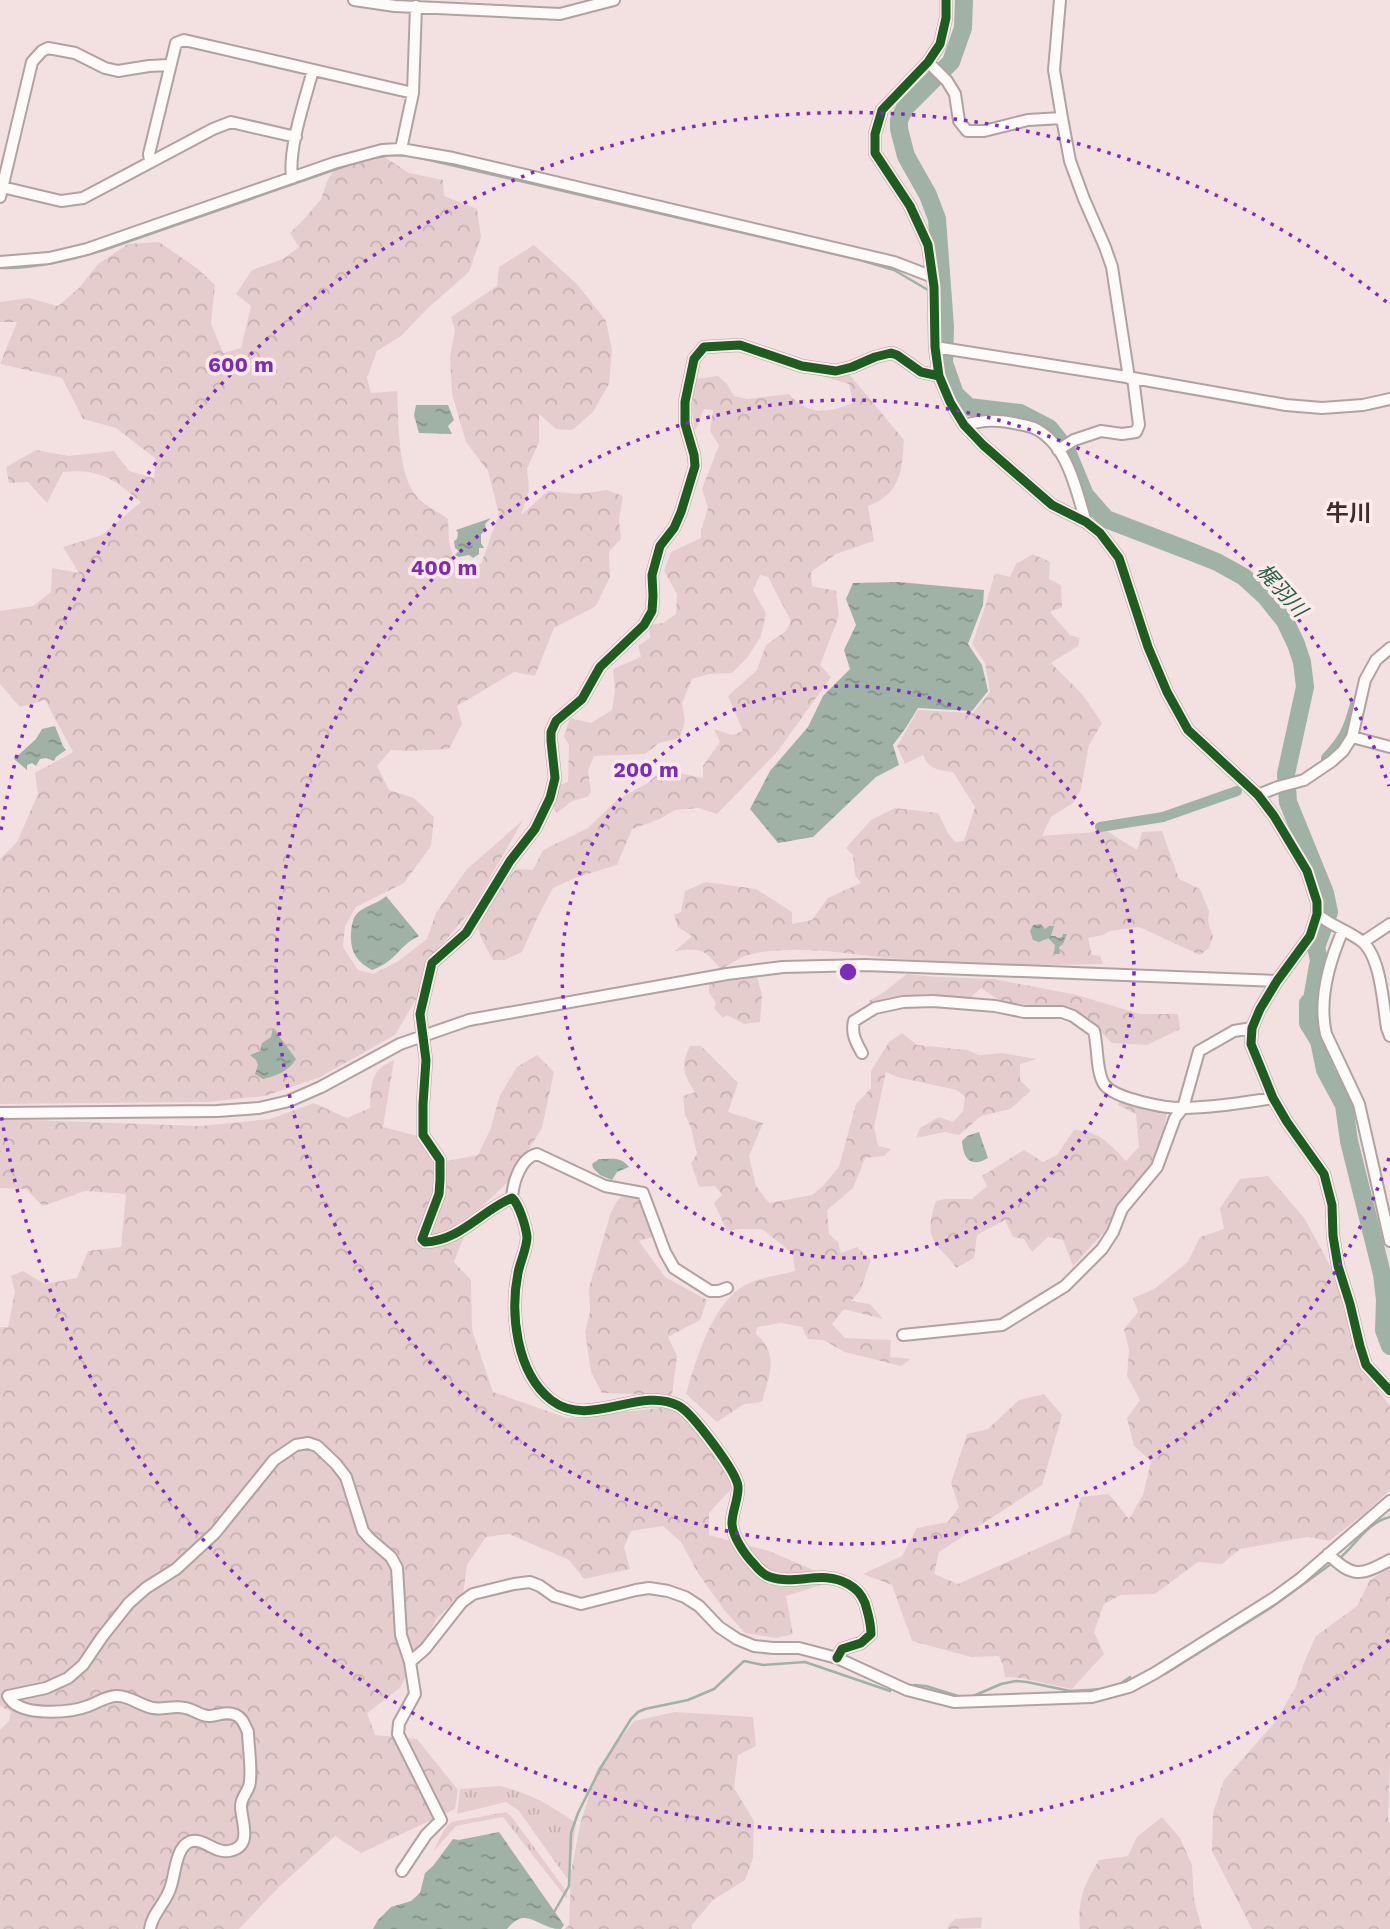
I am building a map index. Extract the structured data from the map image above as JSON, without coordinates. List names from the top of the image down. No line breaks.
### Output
{"districts":["牛川"],"water":["梶羽川"],"rings":["600 m","400 m","200 m"]}
